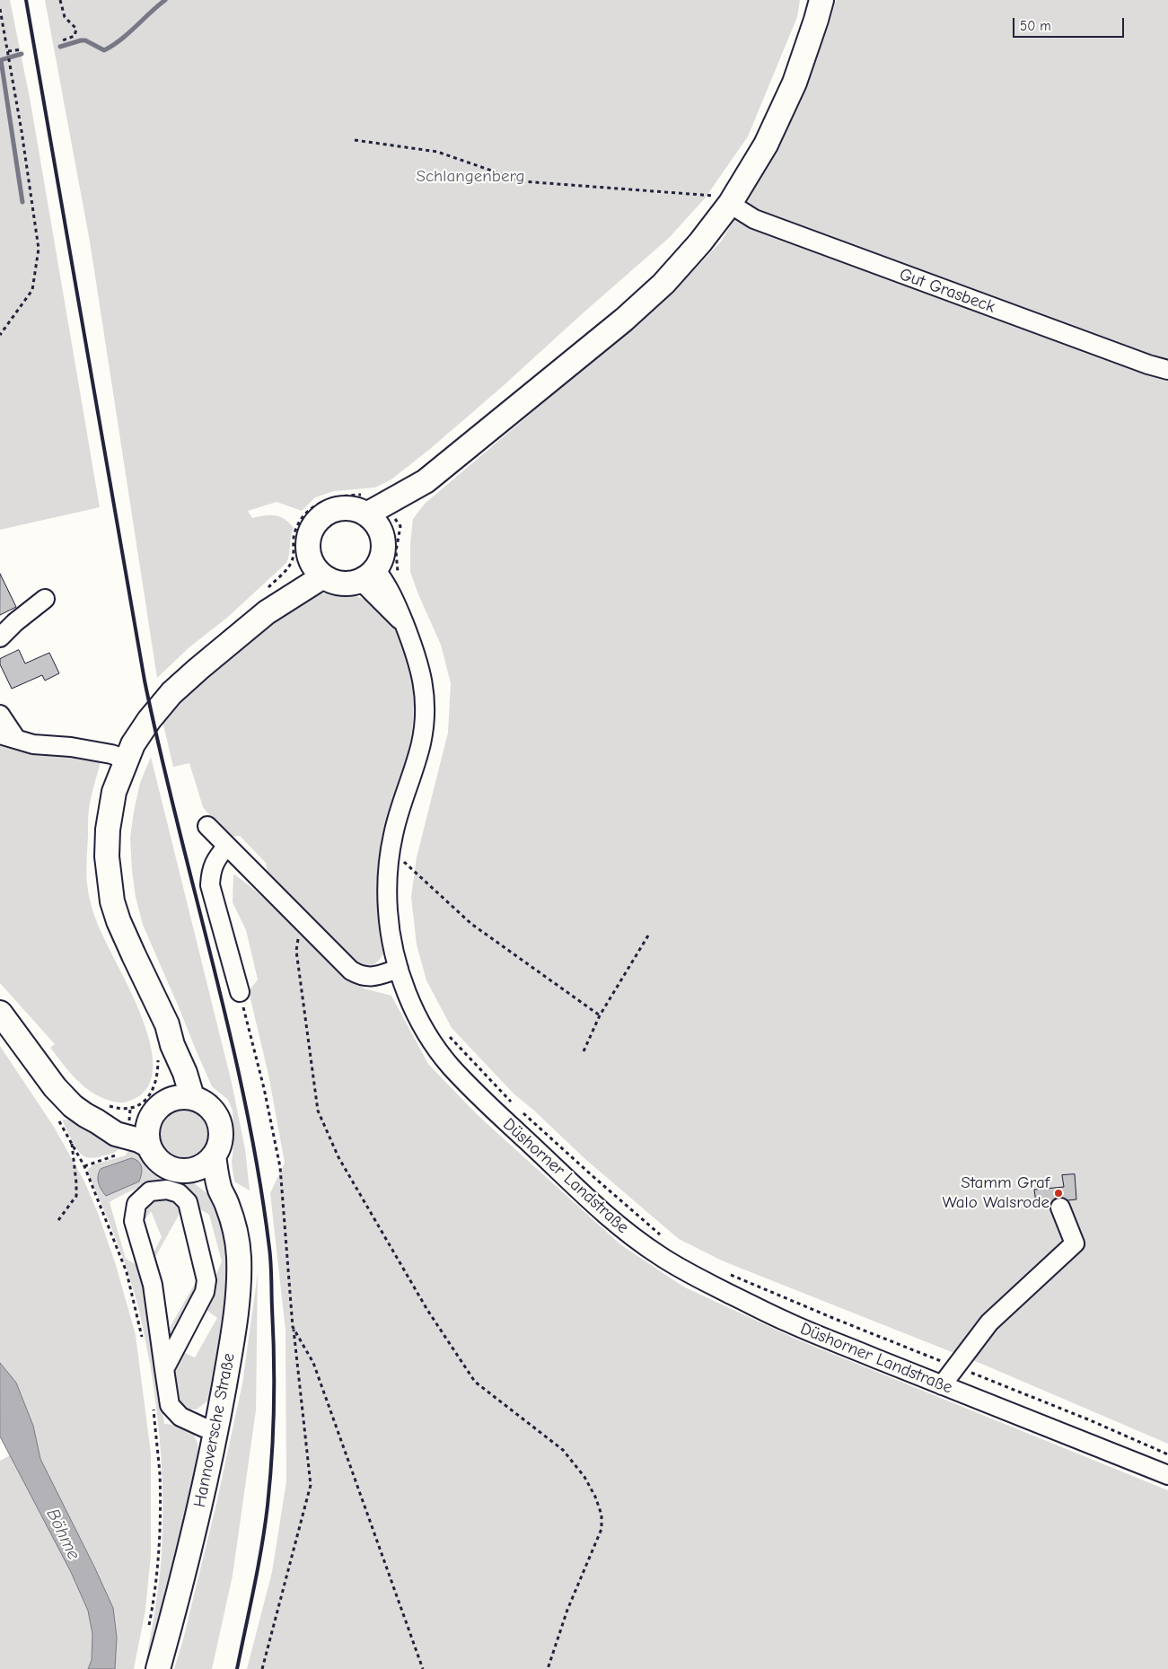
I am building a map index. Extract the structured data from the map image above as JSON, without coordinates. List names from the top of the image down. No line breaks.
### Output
{"streets":{"main road":["Hannoversche Straße"],"street":["Gut Grasbeck","Düshorner Landstraße"]},"water":["Böhme"],"parks":["Schlangenberg"],"places":["Stamm Graf Walo Walsrode"],"scale_bar":"50 m"}
